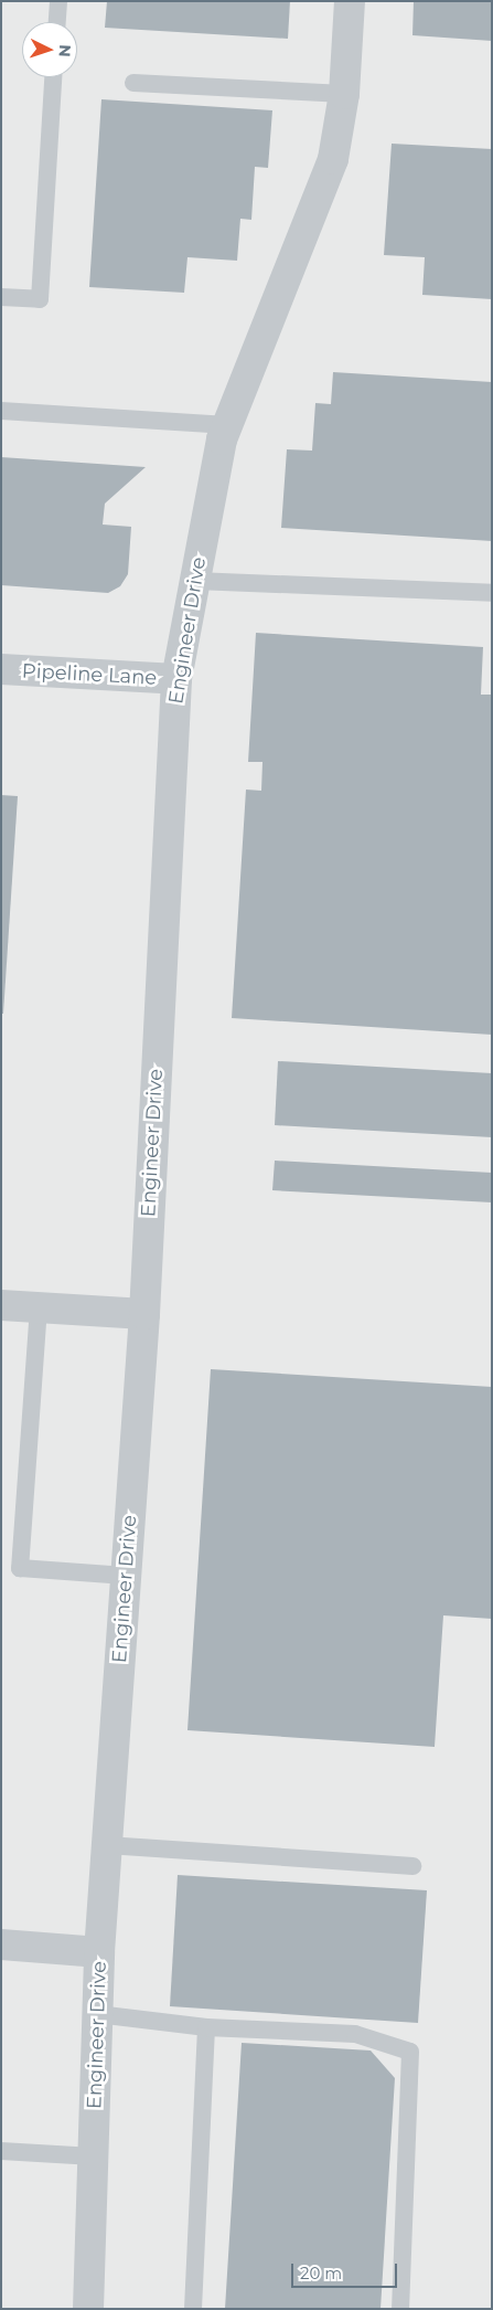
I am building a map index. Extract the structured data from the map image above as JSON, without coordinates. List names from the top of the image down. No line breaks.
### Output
{"streets":{"street":["Engineer Drive","Pipeline Lane"]},"crossings":[["Engineer Drive","Pipeline Lane"]],"scale_bar":"20 m","north":"right"}
